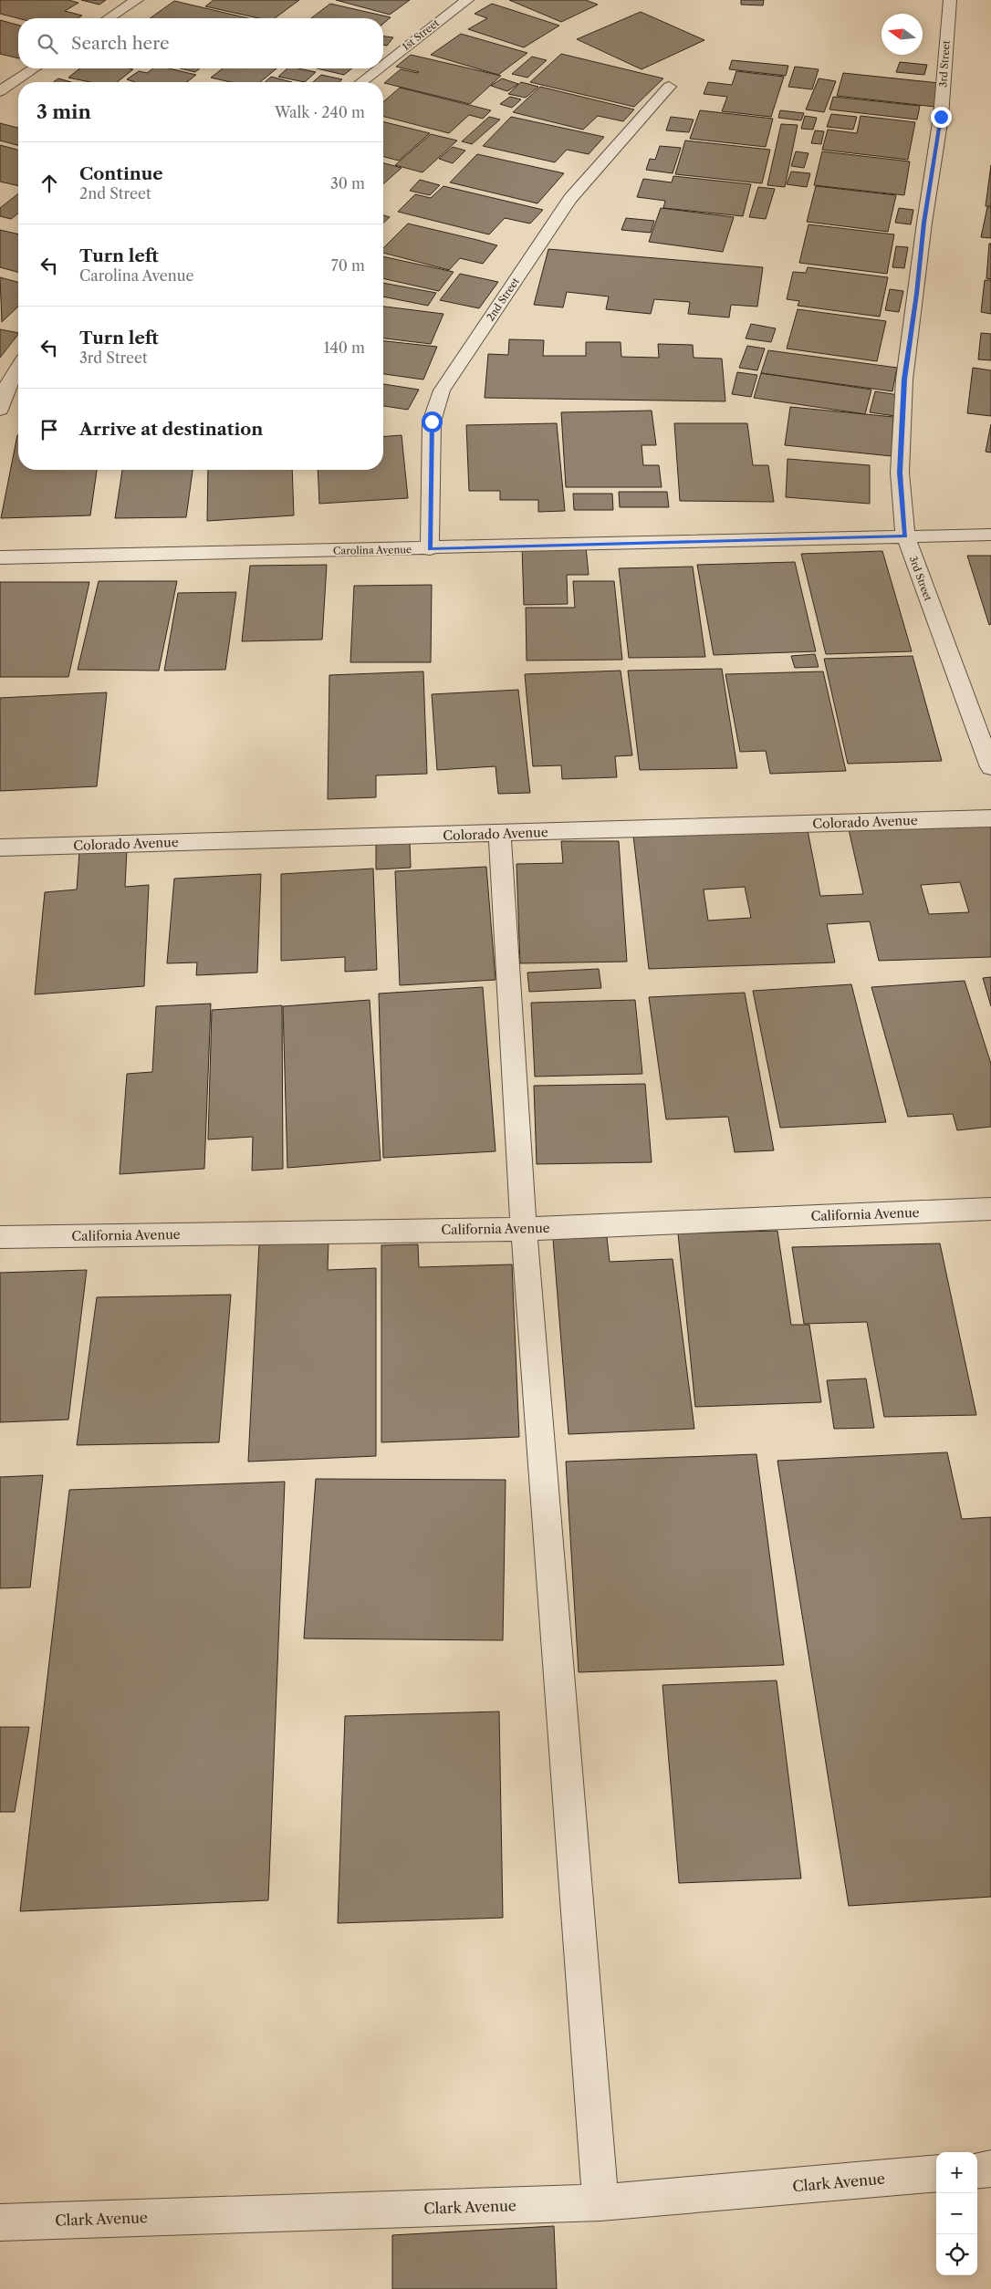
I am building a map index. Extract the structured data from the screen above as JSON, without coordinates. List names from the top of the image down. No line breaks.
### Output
{"streets":{"street":["1st Street","3rd Street","2nd Street","Carolina Avenue","Colorado Avenue","California Avenue","Clark Avenue"]},"crossings":[["3rd Street","Carolina Avenue"],["2nd Street","Carolina Avenue"]],"north":"left","page":{"search":"Search here","heading":["3 min","Walk · 240 m"],"list":[["Continue","2nd Street","30 m"],["Turn left","Carolina Avenue","70 m"],["Turn left","3rd Street","140 m"],"Arrive at destination"],"map_buttons":["+","−"]}}
